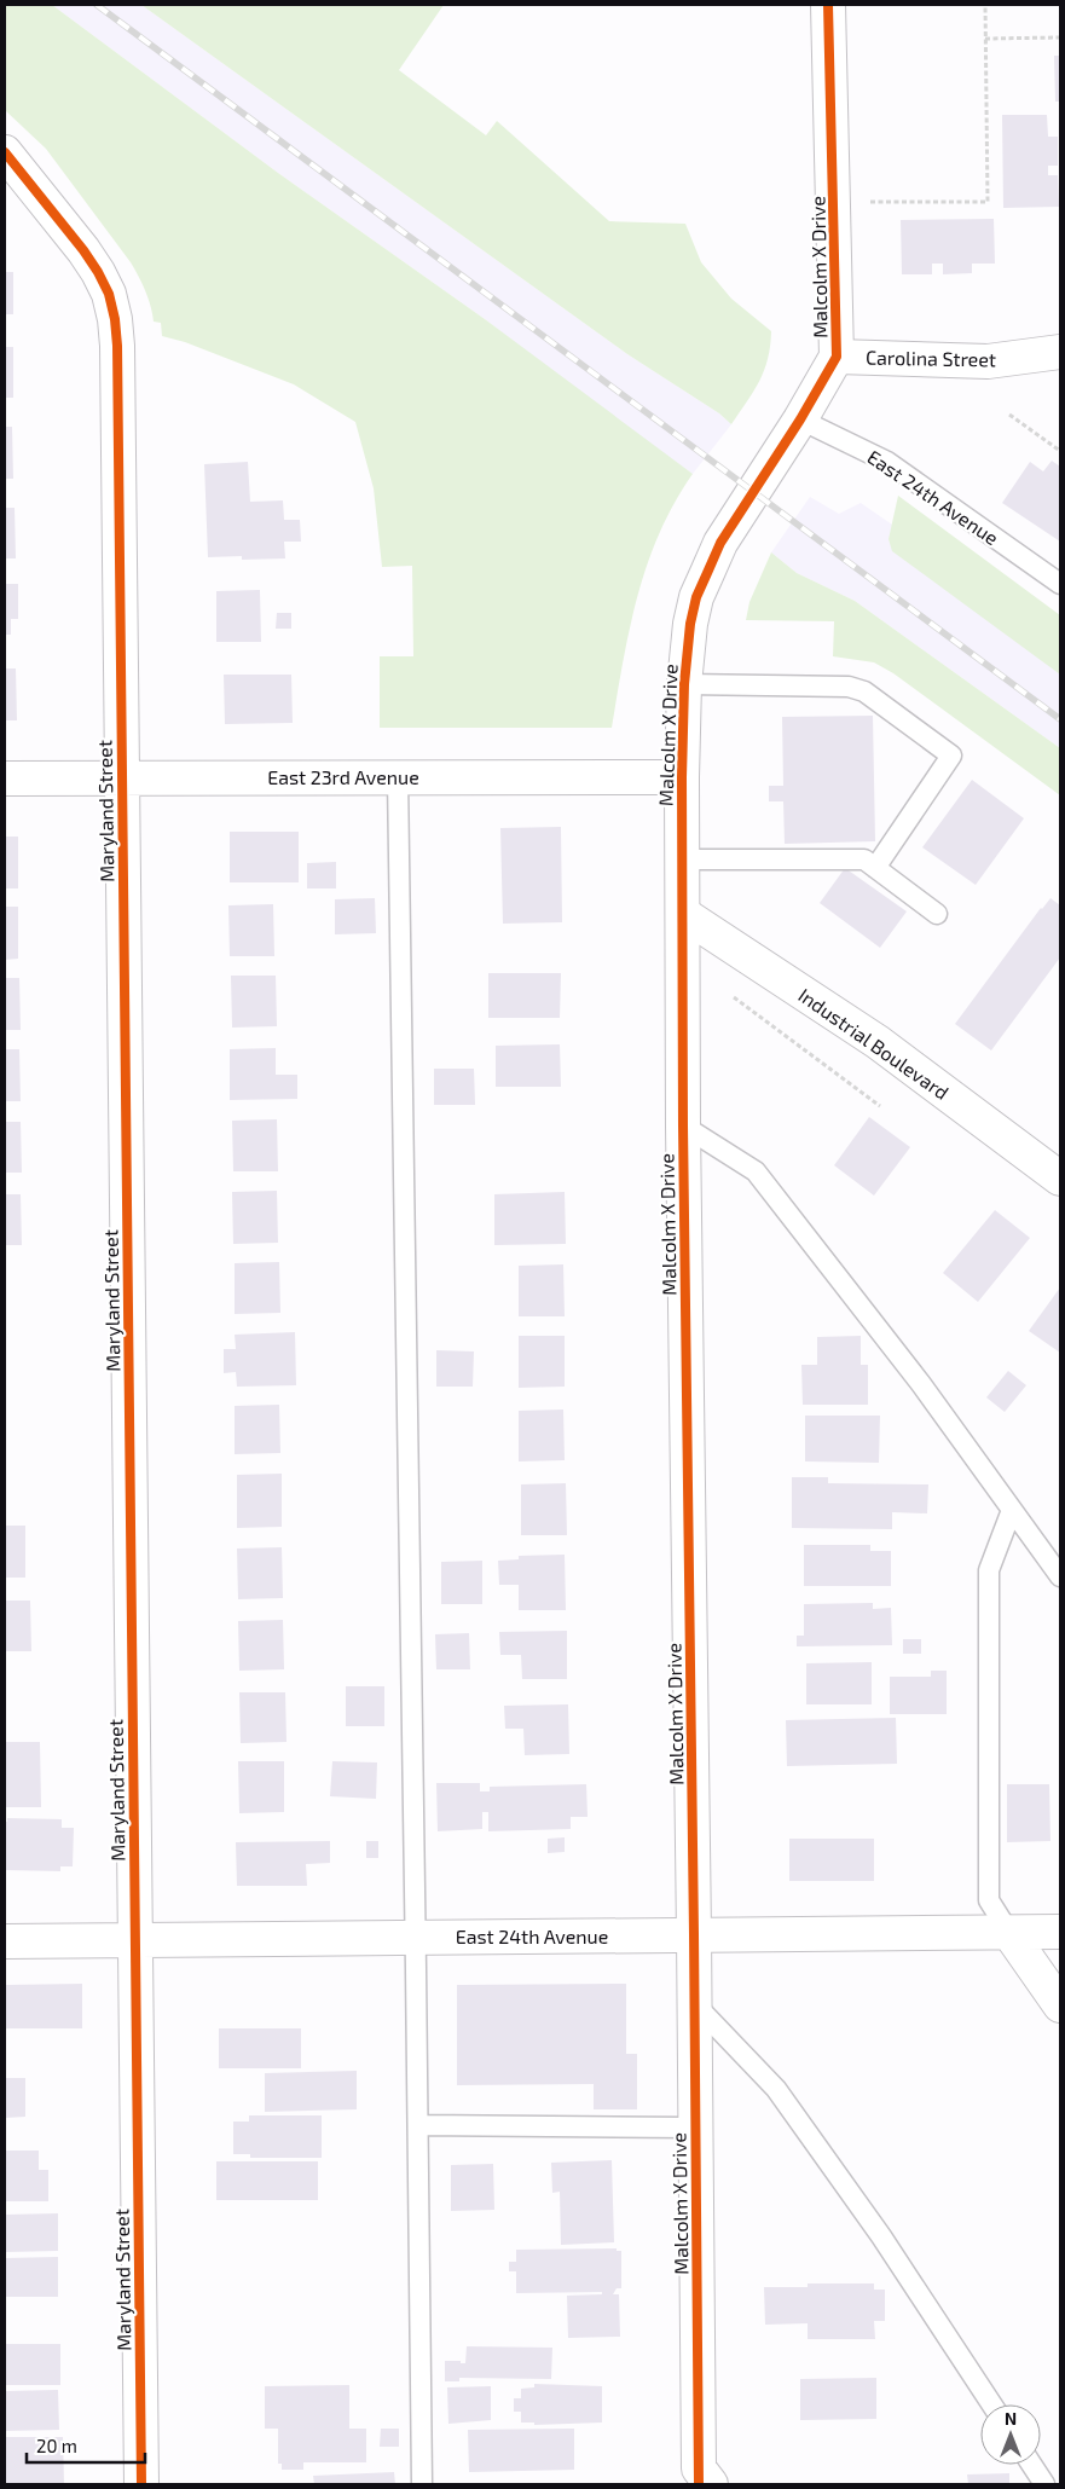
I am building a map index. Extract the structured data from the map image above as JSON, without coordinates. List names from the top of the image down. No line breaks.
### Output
{"streets":{"street":["Malcolm X Drive","Carolina Street","East 24th Avenue","East 23rd Avenue","Maryland Street","Industrial Boulevard"]},"crossings":[["Malcolm X Drive","Carolina Street"],["Malcolm X Drive","East 24th Avenue"],["Malcolm X Drive","East 23rd Avenue"],["Malcolm X Drive","Industrial Boulevard"],["East 24th Avenue","Maryland Street"],["East 23rd Avenue","Maryland Street"]],"scale_bar":"20 m","north":"top"}
